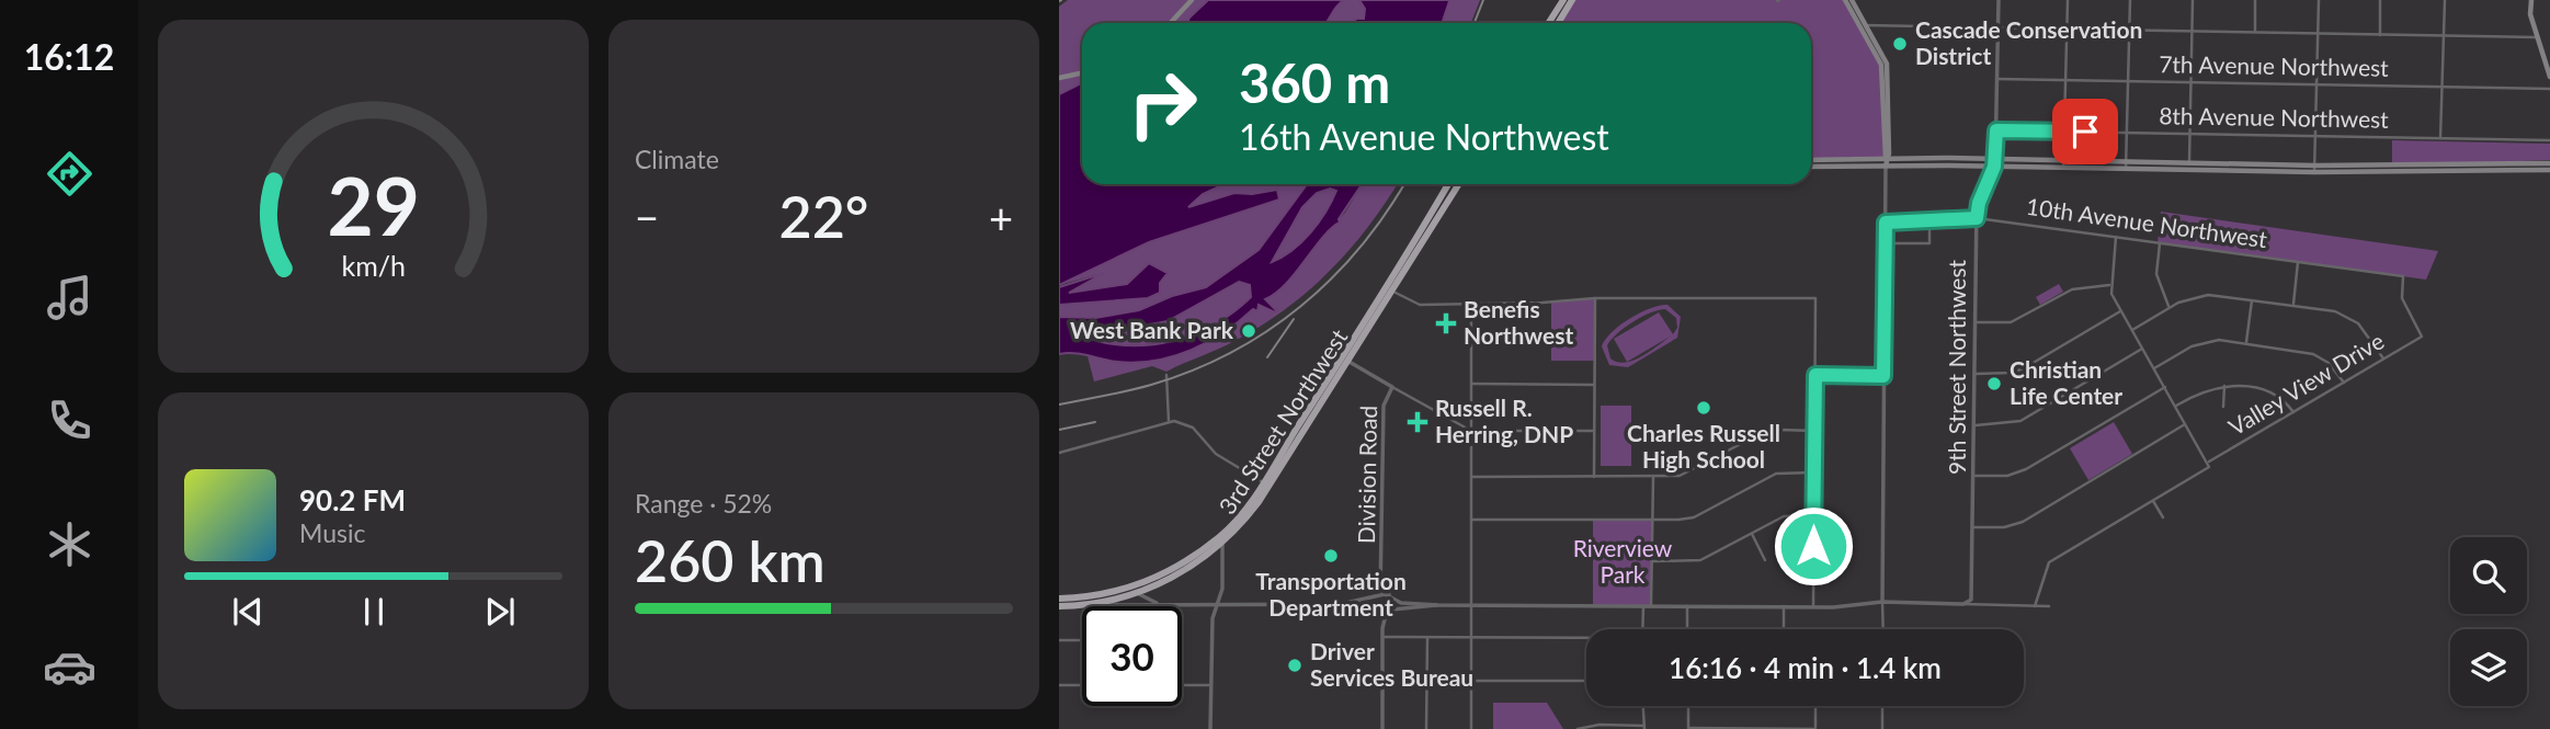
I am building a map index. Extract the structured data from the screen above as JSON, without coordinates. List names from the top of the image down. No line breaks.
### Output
{"streets":{"highway":["3rd Street Northwest"],"street":["7th Avenue Northwest","8th Avenue Northwest","10th Avenue Northwest","9th Street Northwest","Valley View Drive","Division Road"]},"crossings":[["7th Avenue Northwest","9th Street Northwest"],["8th Avenue Northwest","9th Street Northwest"],["10th Avenue Northwest","9th Street Northwest"],["10th Avenue Northwest","Valley View Drive"]],"parks":["Riverview Park"],"places":{"other":["Cascade Conservation District","West Bank Park","Christian Life Center","Charles Russell High School","Transportation Department","Driver Services Bureau"],"health":["Benefis Northwest","Russell R. Herring, DNP"]},"page":{"tabs":"16:12","tile":["Climate",["Range · 52%","260 km"]],"turn":["360 m","16th Avenue Northwest"],"heat":["−","22°","+"],"song":["90.2 FM","Music"],"limit":"30","trip":"16:16 · 4 min · 1.4 km","gauge":["29","km/h"]}}
